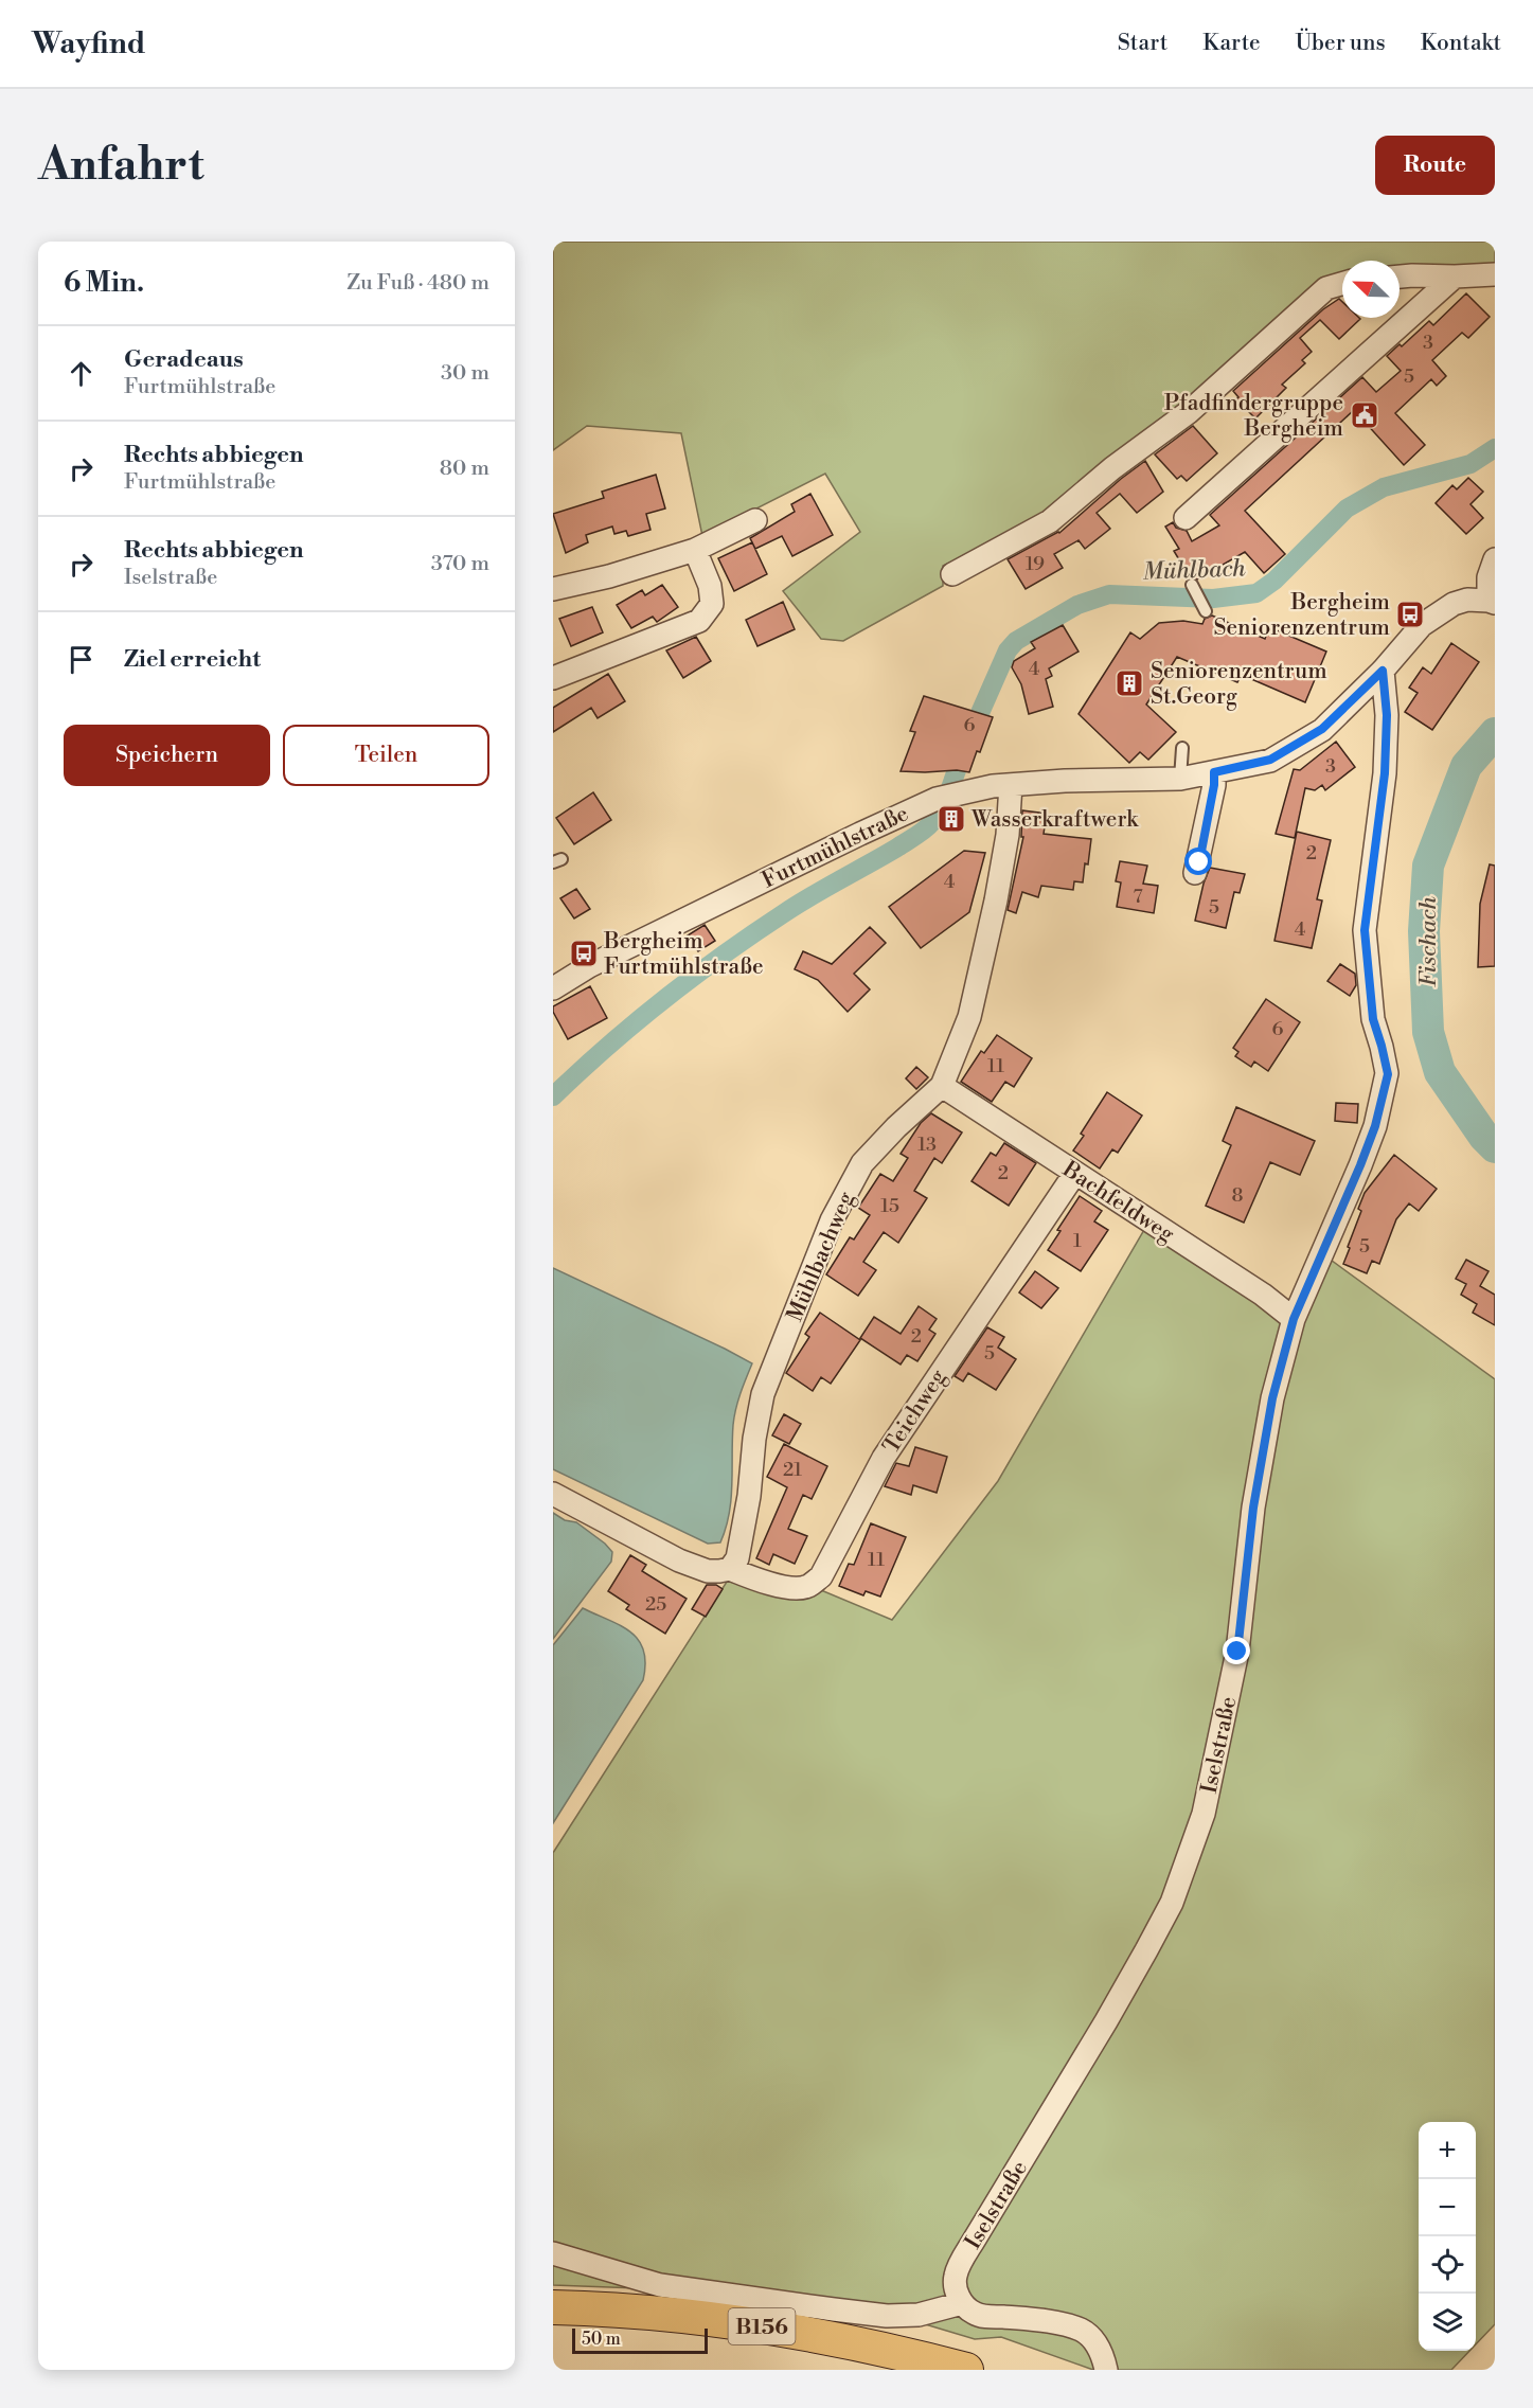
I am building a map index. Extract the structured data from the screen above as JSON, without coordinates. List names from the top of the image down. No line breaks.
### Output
{"streets":{"main road":["B156"],"street":["Furtmühlstraße","Bachfeldweg","Mühlbachweg","Teichweg","Iselstraße"]},"crossings":[["Furtmühlstraße","Mühlbachweg"],["Furtmühlstraße","Iselstraße"],["Bachfeldweg","Mühlbachweg"],["Bachfeldweg","Teichweg"],["Bachfeldweg","Iselstraße"],["Mühlbachweg","Teichweg"]],"water":["Mühlbach","Fischach"],"places":{"public building":["Pfadfindergruppe Bergheim"],"bus stop":["Bergheim Seniorenzentrum","Bergheim Furtmühlstraße"],"building":["Seniorenzentrum St.Georg","Wasserkraftwerk"]},"house_numbers":["3","5","19","4","6","3","2","4","7","5","4","6","11","13","2","8","15","1","5","2","5","21","11","25"],"scale_bar":"50 m","north":"top left","page":{"header":"Wayfind","nav":["Start","Karte","Über uns","Kontakt"],"buttons":["Route",["Speichern","Teilen"]],"title":"Anfahrt","heading":["6 Min.","Zu Fuß · 480 m"],"list":[["Geradeaus","Furtmühlstraße","30 m"],["Rechts abbiegen","Furtmühlstraße","80 m"],["Rechts abbiegen","Iselstraße","370 m"],"Ziel erreicht"],"map_buttons":["+","−"],"scale":"50 m"}}
